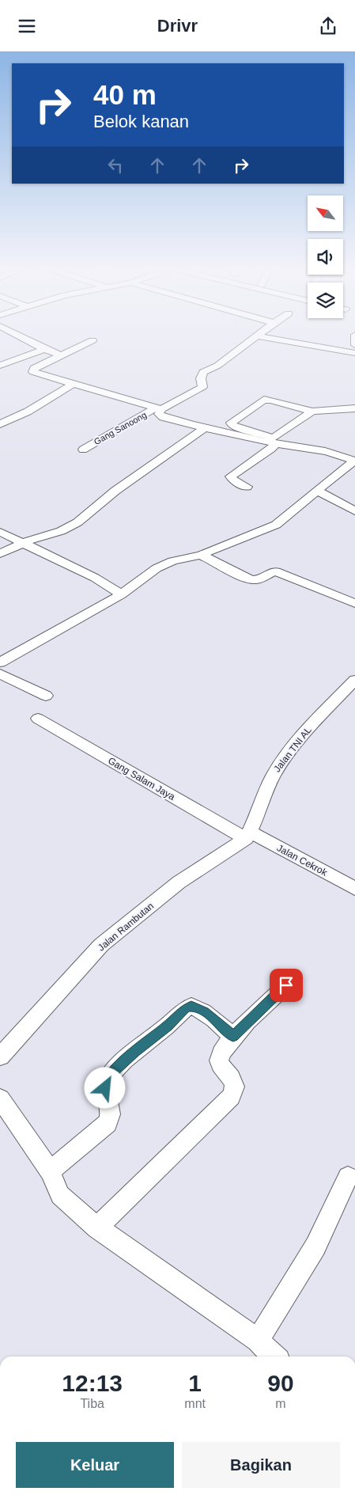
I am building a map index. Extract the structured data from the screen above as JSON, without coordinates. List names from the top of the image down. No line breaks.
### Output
{"streets":{"street":["Gang Sanoong","Jalan TNI AL","Gang Salam Jaya","Jalan Cekrok","Jalan Rambutan"]},"crossings":[["Jalan TNI AL","Gang Salam Jaya"],["Jalan TNI AL","Jalan Cekrok"],["Jalan TNI AL","Jalan Rambutan"],["Gang Salam Jaya","Jalan Cekrok"],["Gang Salam Jaya","Jalan Rambutan"],["Jalan Cekrok","Jalan Rambutan"]],"north":"top left","page":{"header":"Drivr","turn":["40 m","Belok kanan"],"eta":["12:13","Tiba","1","mnt","90","m"],"buttons":["Keluar","Bagikan"]}}
